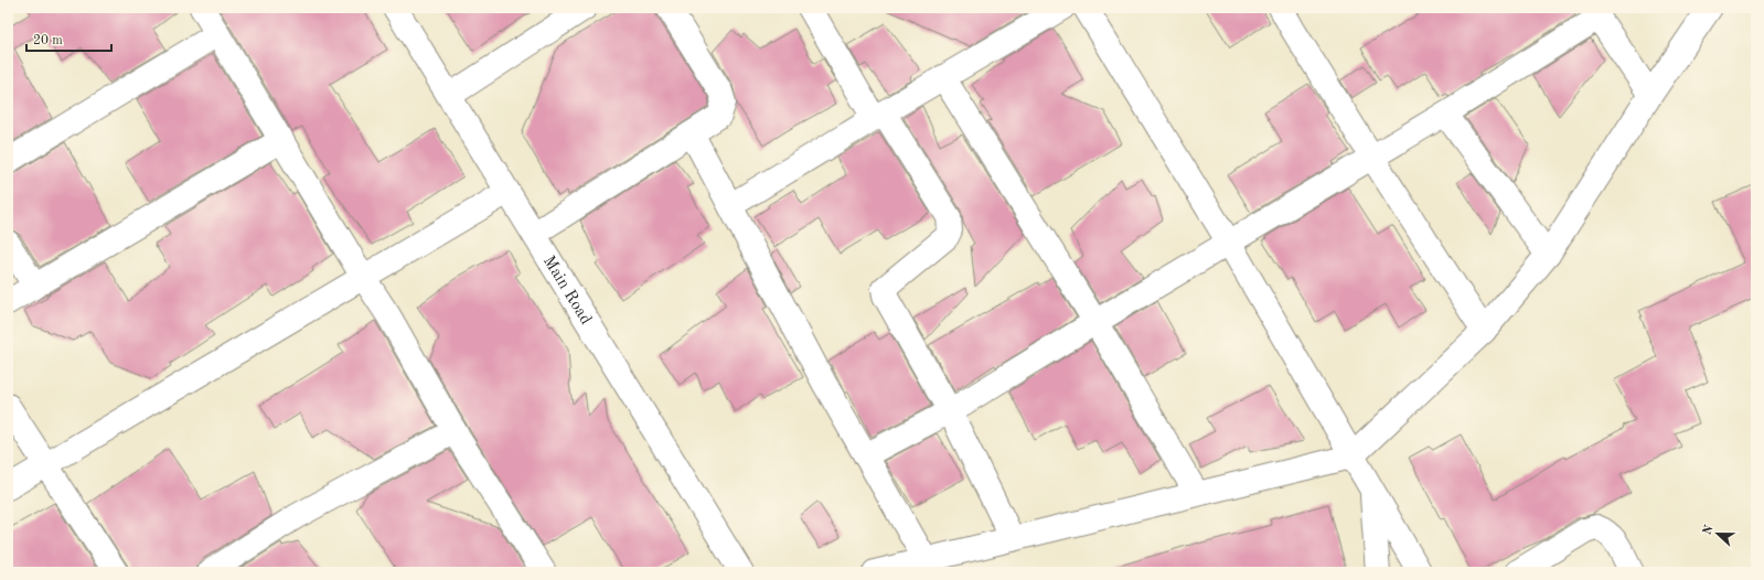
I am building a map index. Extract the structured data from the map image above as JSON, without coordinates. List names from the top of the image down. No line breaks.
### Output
{"streets":{"street":["Main Road"]},"scale_bar":"20 m","north":"left"}
